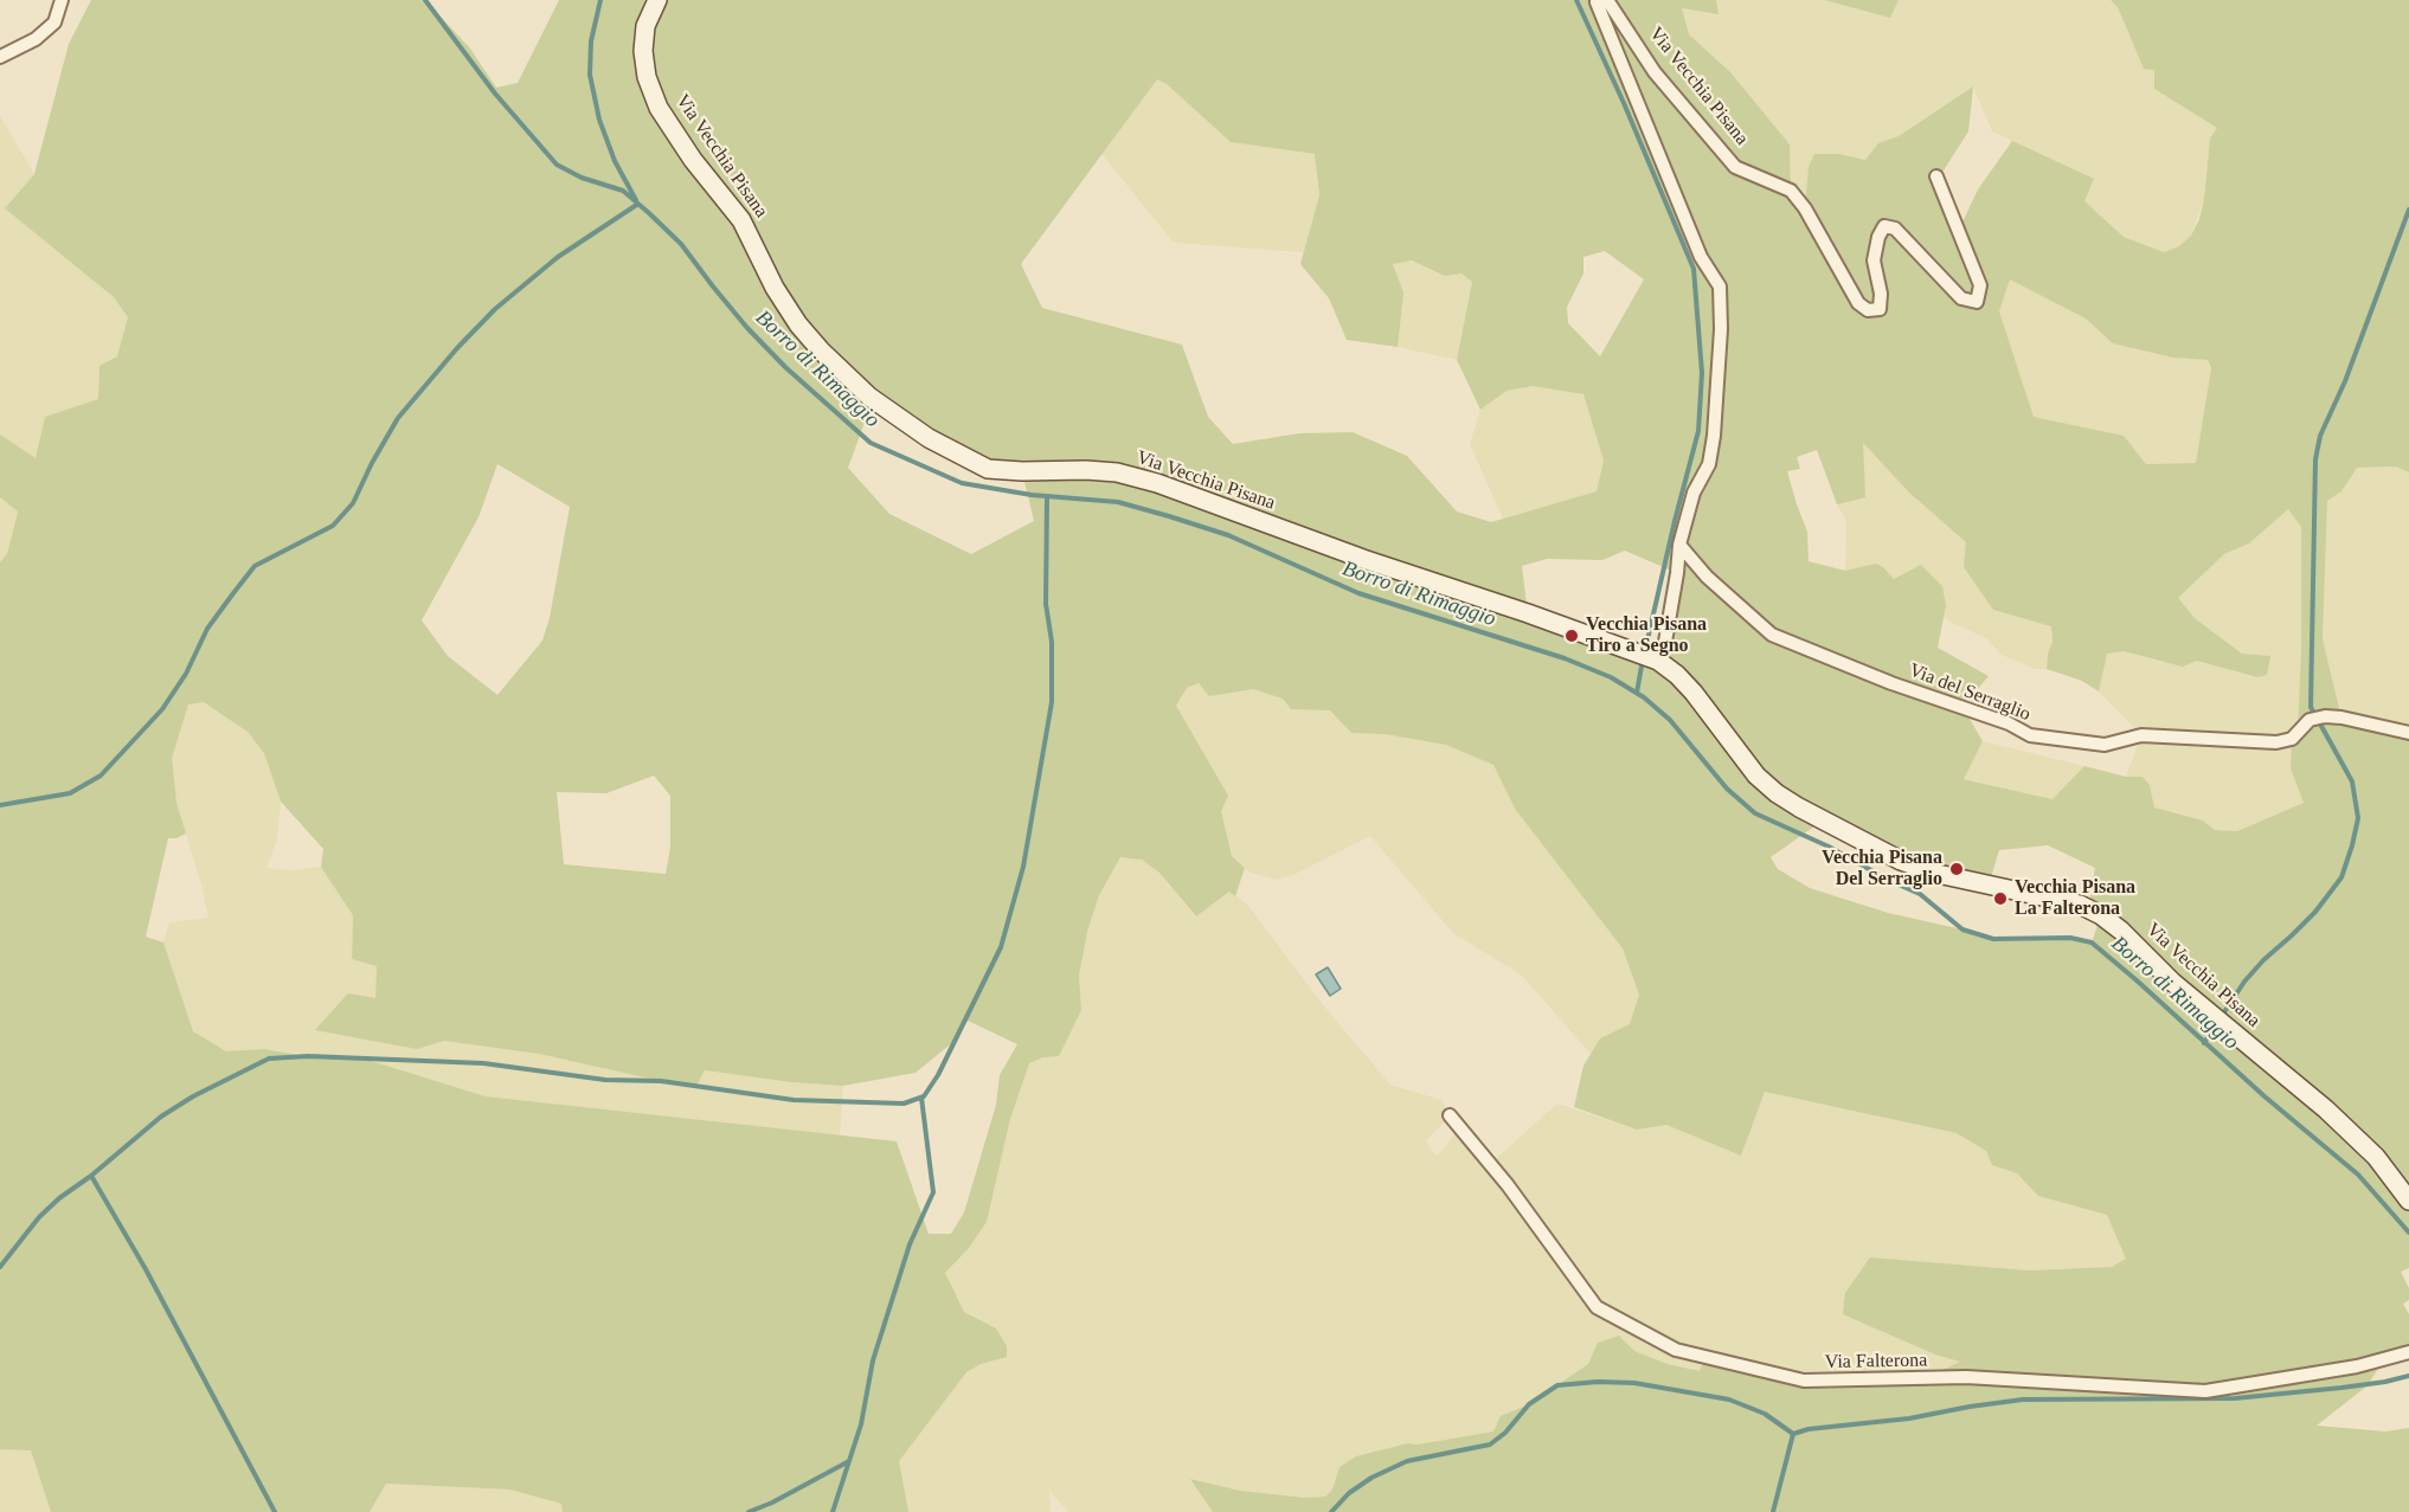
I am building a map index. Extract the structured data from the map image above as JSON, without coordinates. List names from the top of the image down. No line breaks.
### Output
{"streets":{"main road":["Via Vecchia Pisana"],"street":["Via del Serraglio","Via Falterona"]},"crossings":[["Via Vecchia Pisana","Via del Serraglio"]],"water":["Borro di Rimaggio"],"places":["Vecchia Pisana Tiro a Segno","Vecchia Pisana Del Serraglio","Vecchia Pisana La Falterona"]}
